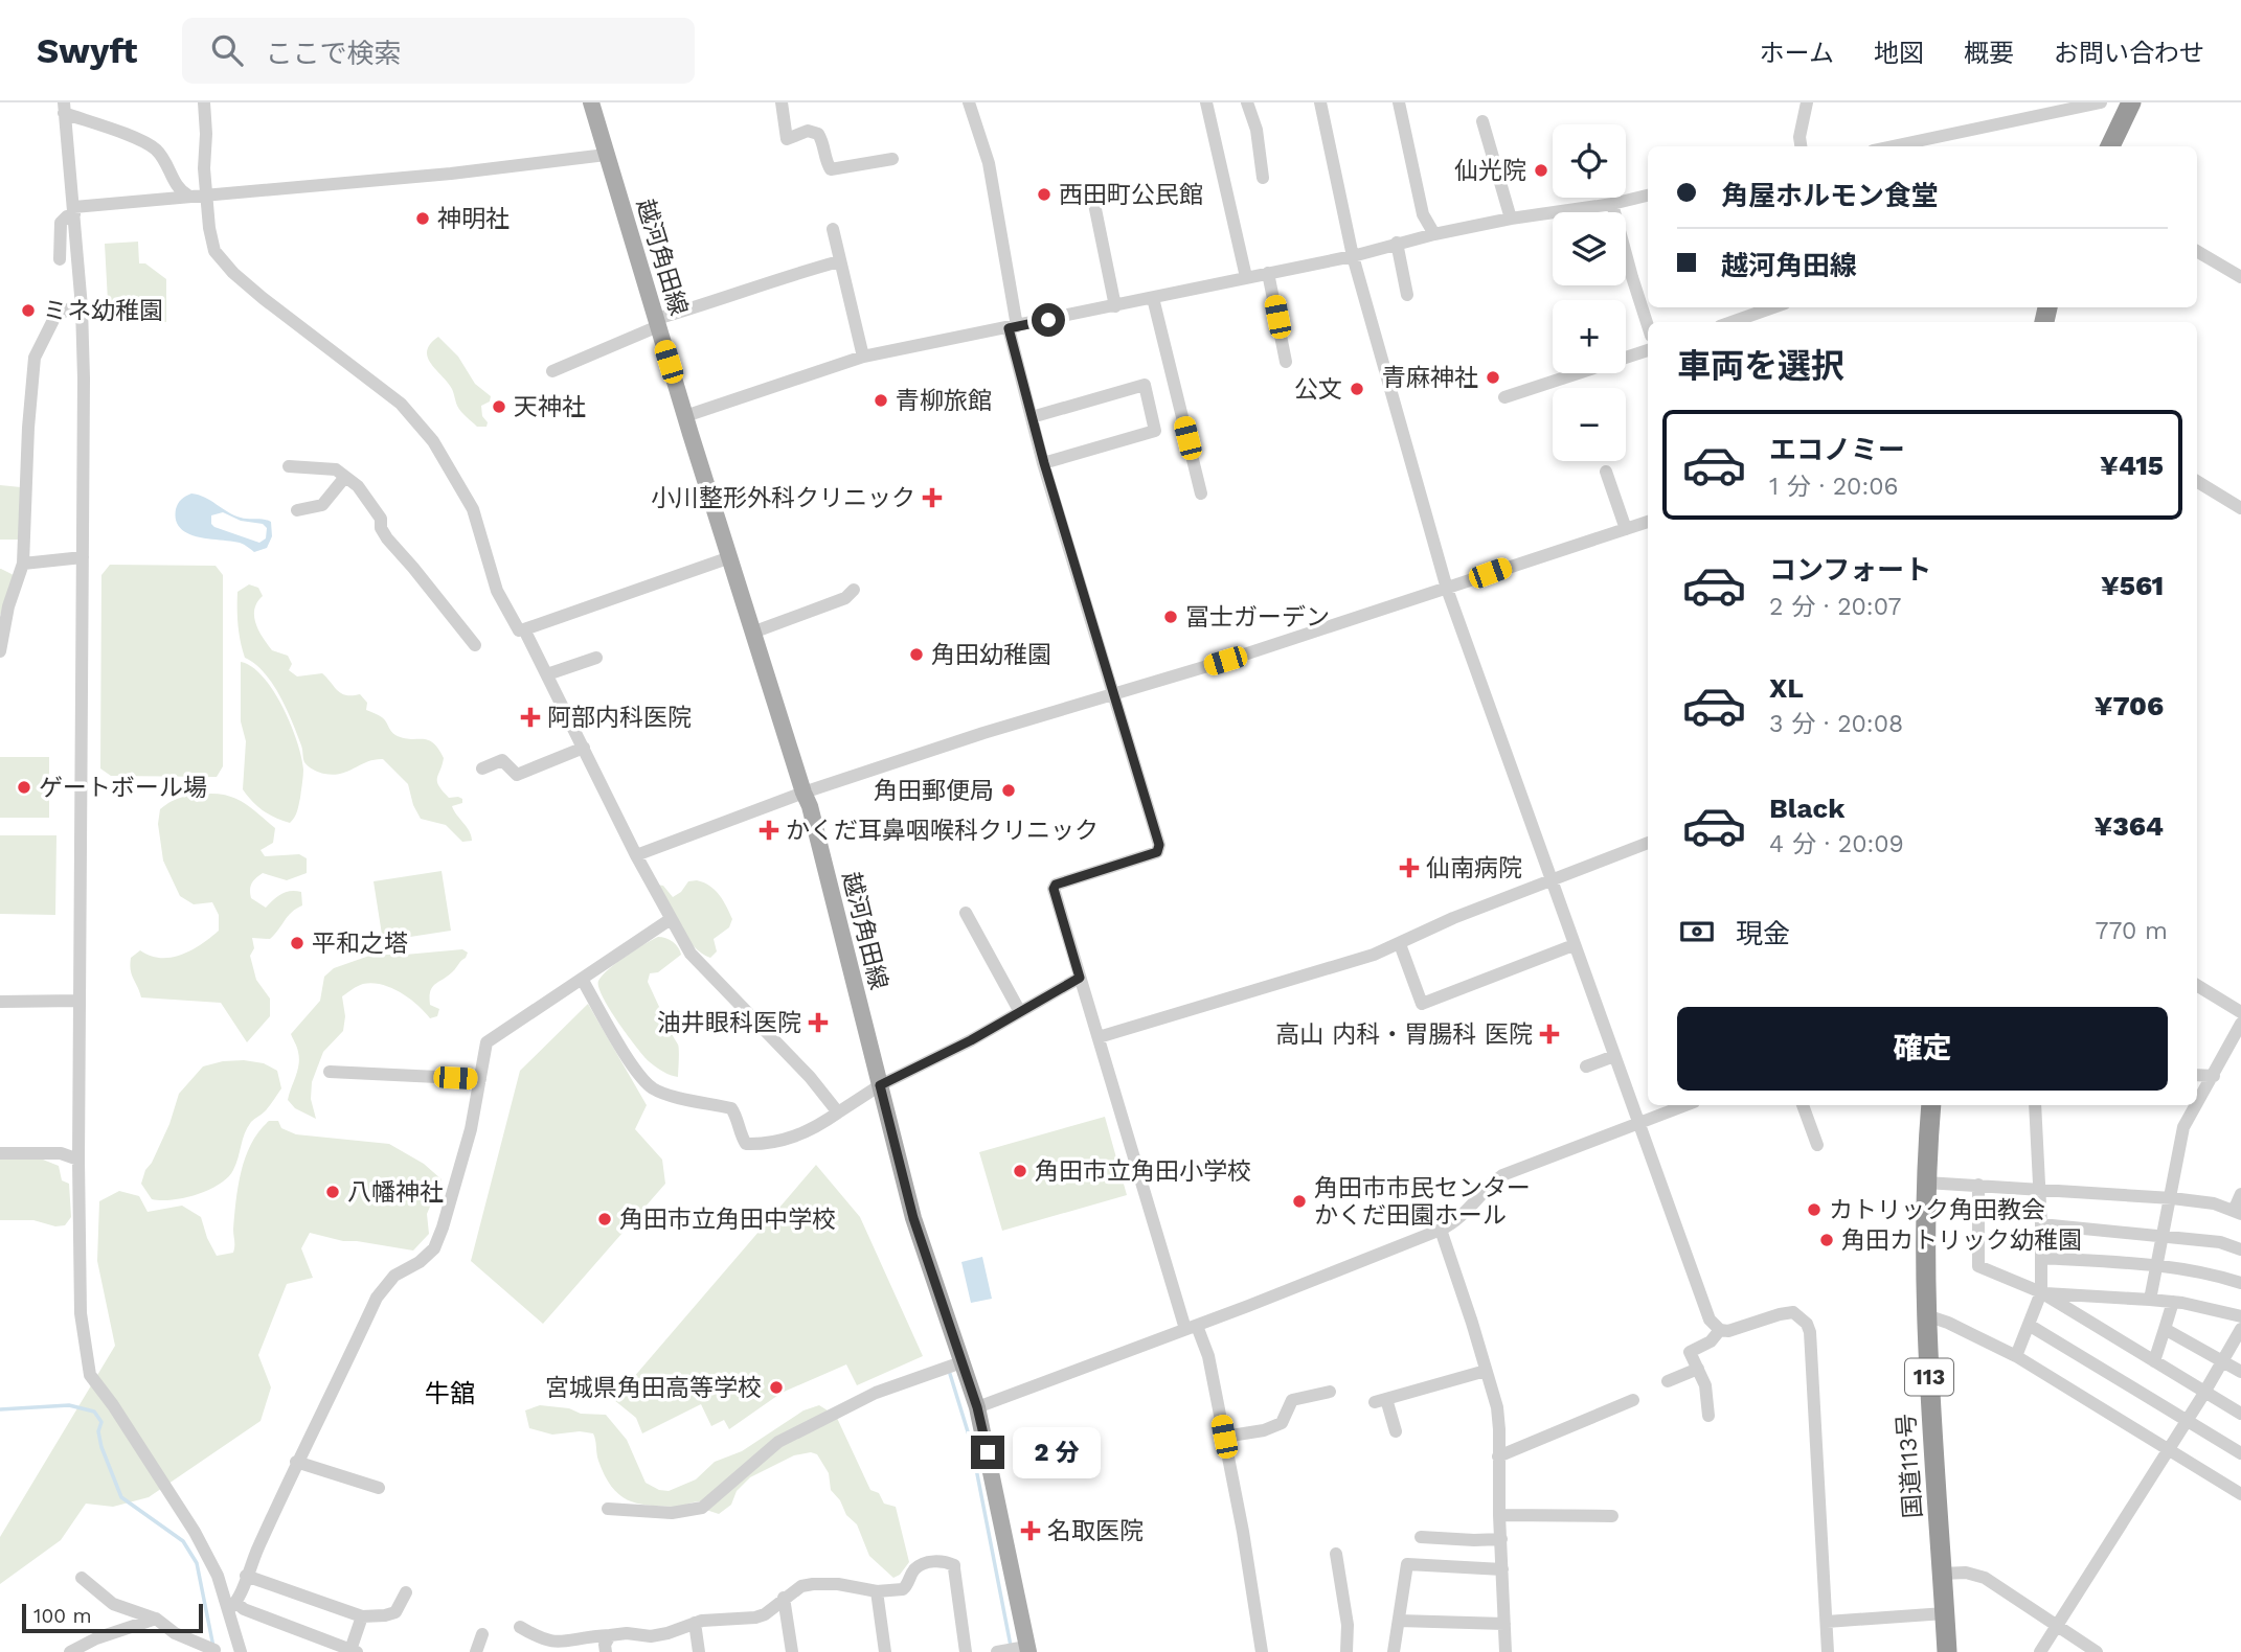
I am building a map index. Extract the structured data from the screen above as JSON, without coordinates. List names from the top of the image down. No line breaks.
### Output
{"streets":{"highway":["113","国道113号"],"main road":["越河角田線"]},"districts":["牛舘"],"places":{"other":["仙光院","西田町公民館","神明社","ミネ幼稚園","青麻神社","公文","青柳旅館","天神社","冨士ガーデン","角田幼稚園","ゲートボール場","角田郵便局","平和之塔","角田市立角田小学校","八幡神社","角田市市民センター かくだ田園ホール","カトリック角田教会","角田市立角田中学校","角田カトリック幼稚園","宮城県角田高等学校"],"health":["小川整形外科クリニック","阿部内科医院","かくだ耳鼻咽喉科クリニック","仙南病院","油井眼科医院","高山 内科・胃腸科 医院","名取医院"]},"scale_bar":"100 m","page":{"header":"Swyft","search":"ここで検索","nav":["ホーム","地図","概要","お問い合わせ"],"map_buttons":["+","−"],"banner":["角屋ホルモン食堂","越河角田線"],"heading":"車両を選択","list":[{"name":"エコノミー","note":"1 分 · 20:06","value":"¥415"},{"name":"コンフォート","note":"2 分 · 20:07","value":"¥561"},{"name":"XL","note":"3 分 · 20:08","value":"¥706"},{"name":"Black","note":"4 分 · 20:09","value":"¥364"}],"pay":["現金","770 m"],"buttons":"確定","bubble":"2 分","scale":"100 m"}}
